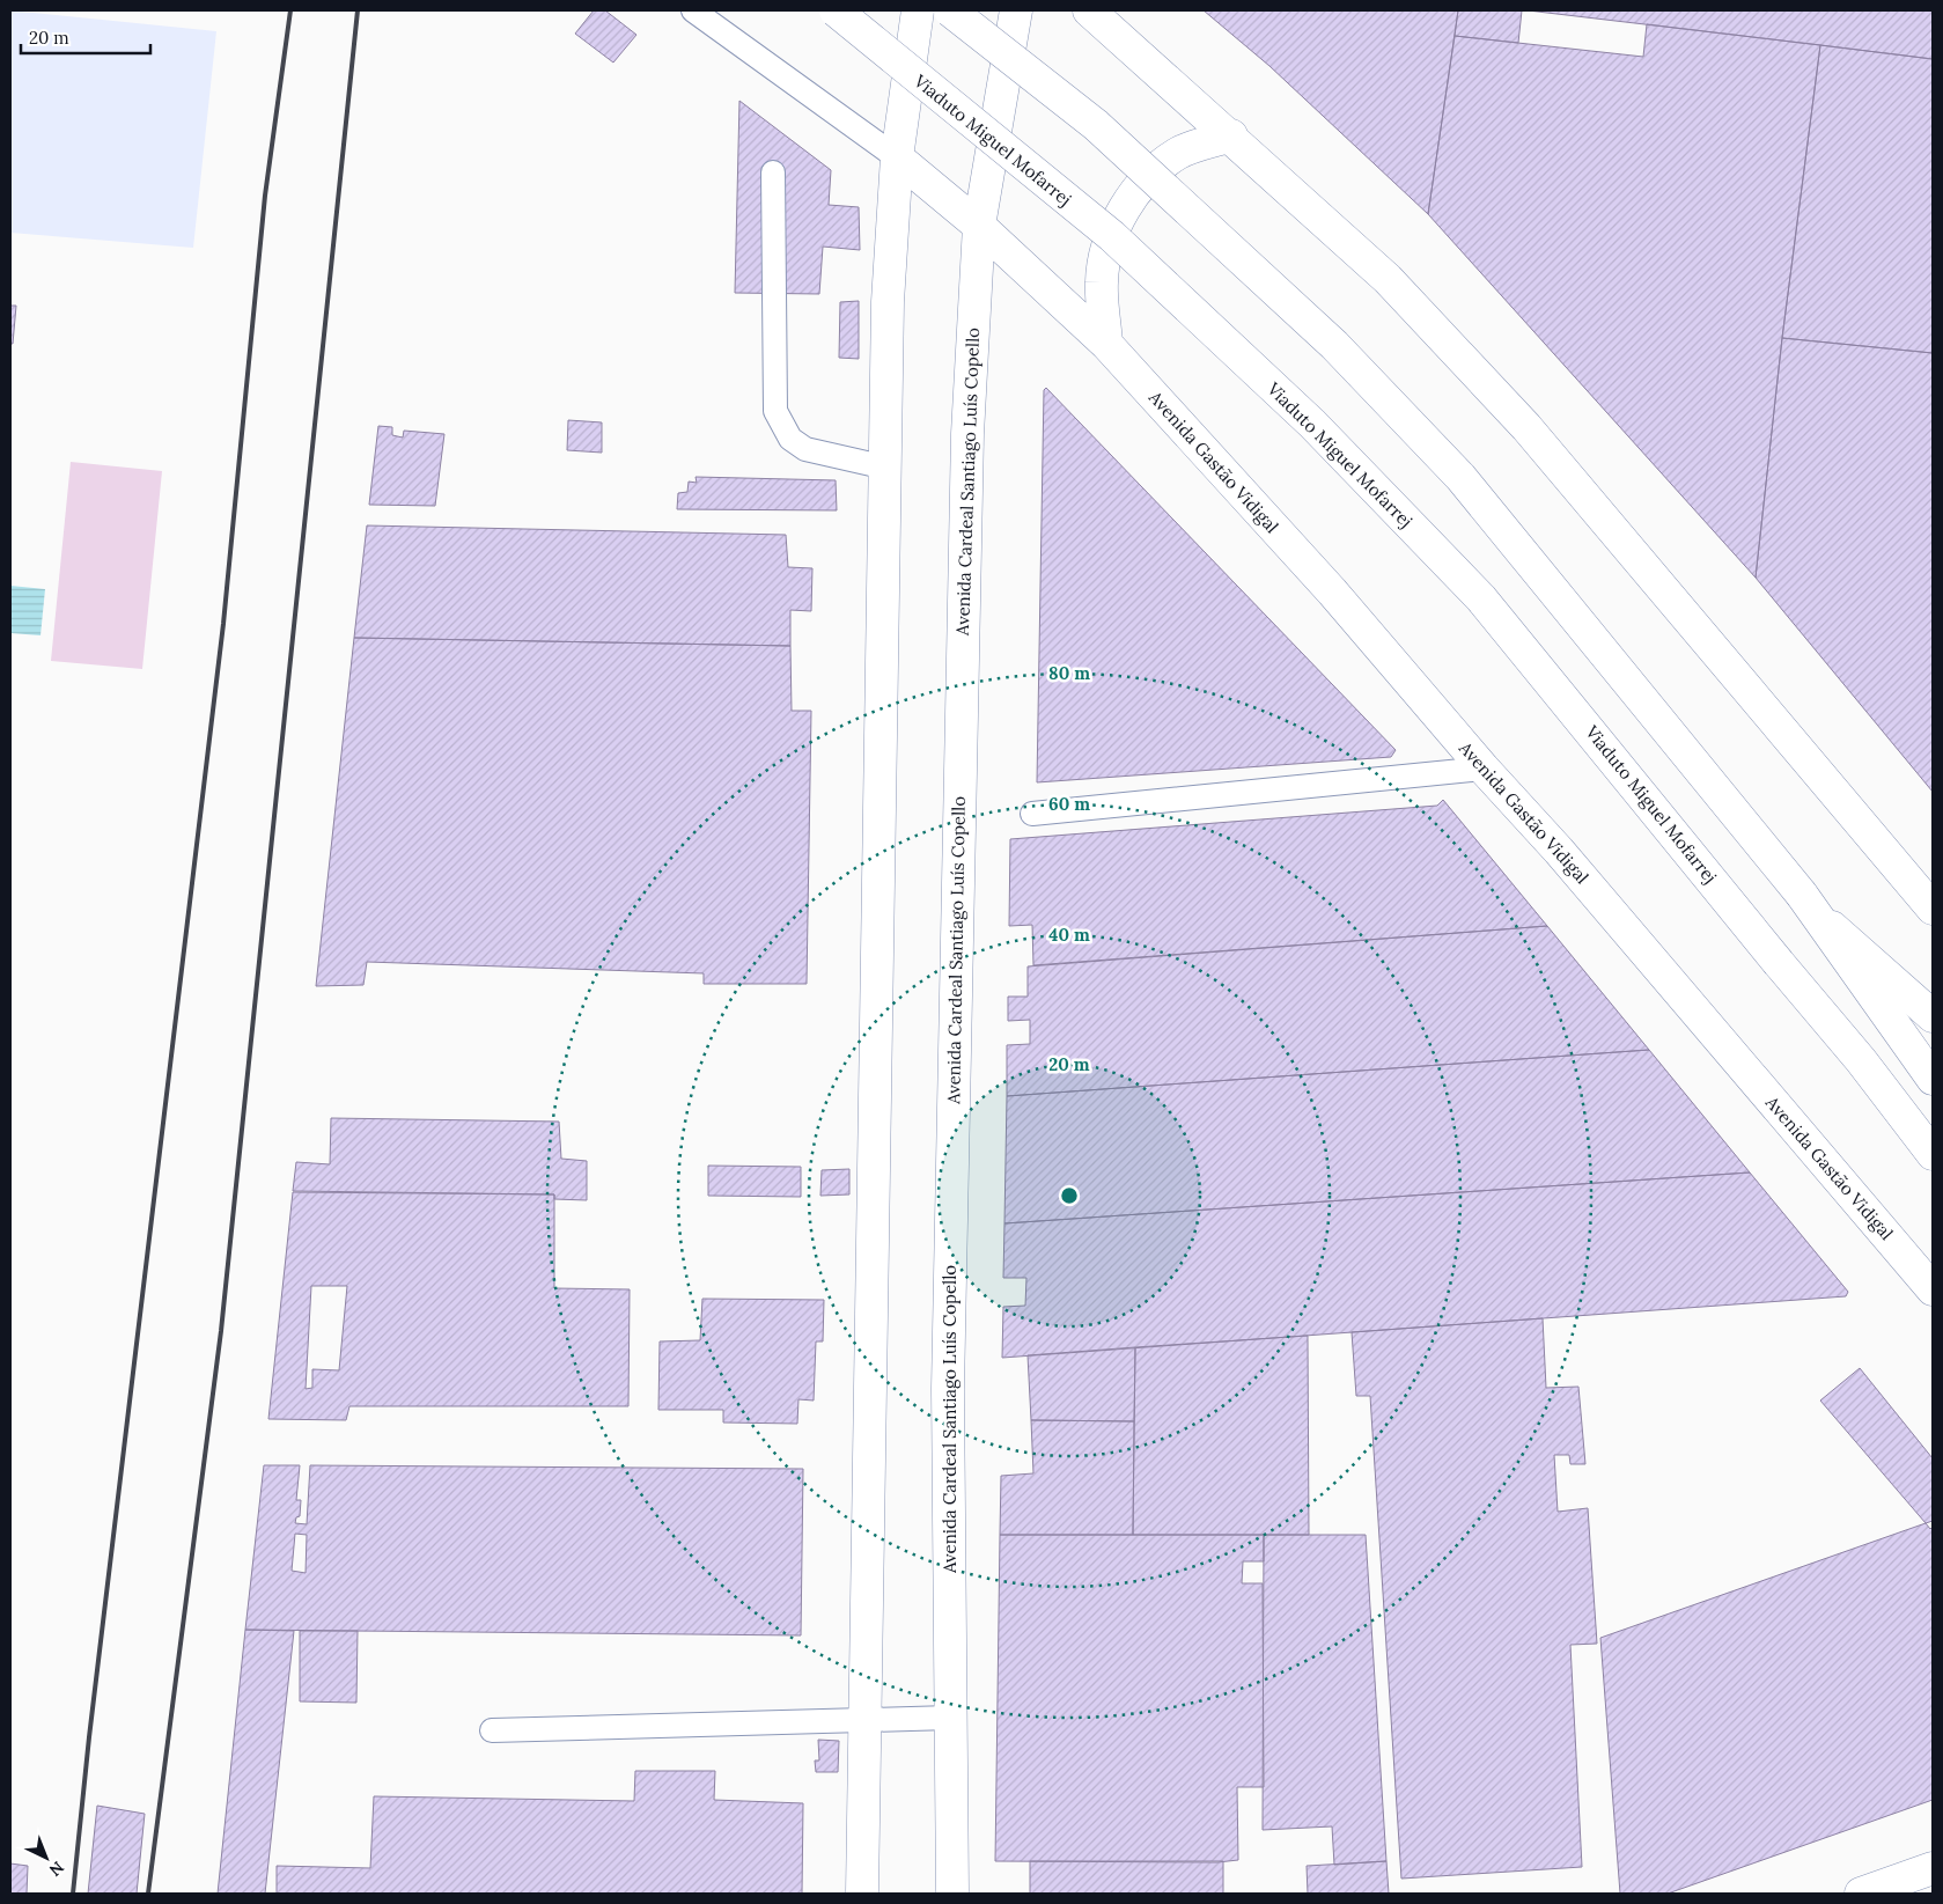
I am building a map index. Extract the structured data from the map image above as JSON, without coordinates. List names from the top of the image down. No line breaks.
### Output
{"streets":{"main road":["Viaduto Miguel Mofarrej","Avenida Gastão Vidigal","Avenida Cardeal Santiago Luís Copello"]},"crossings":[["Avenida Gastão Vidigal","Avenida Cardeal Santiago Luís Copello"]],"scale_bar":"20 m","north":"bottom right","rings":["80 m","60 m","40 m","20 m"]}
